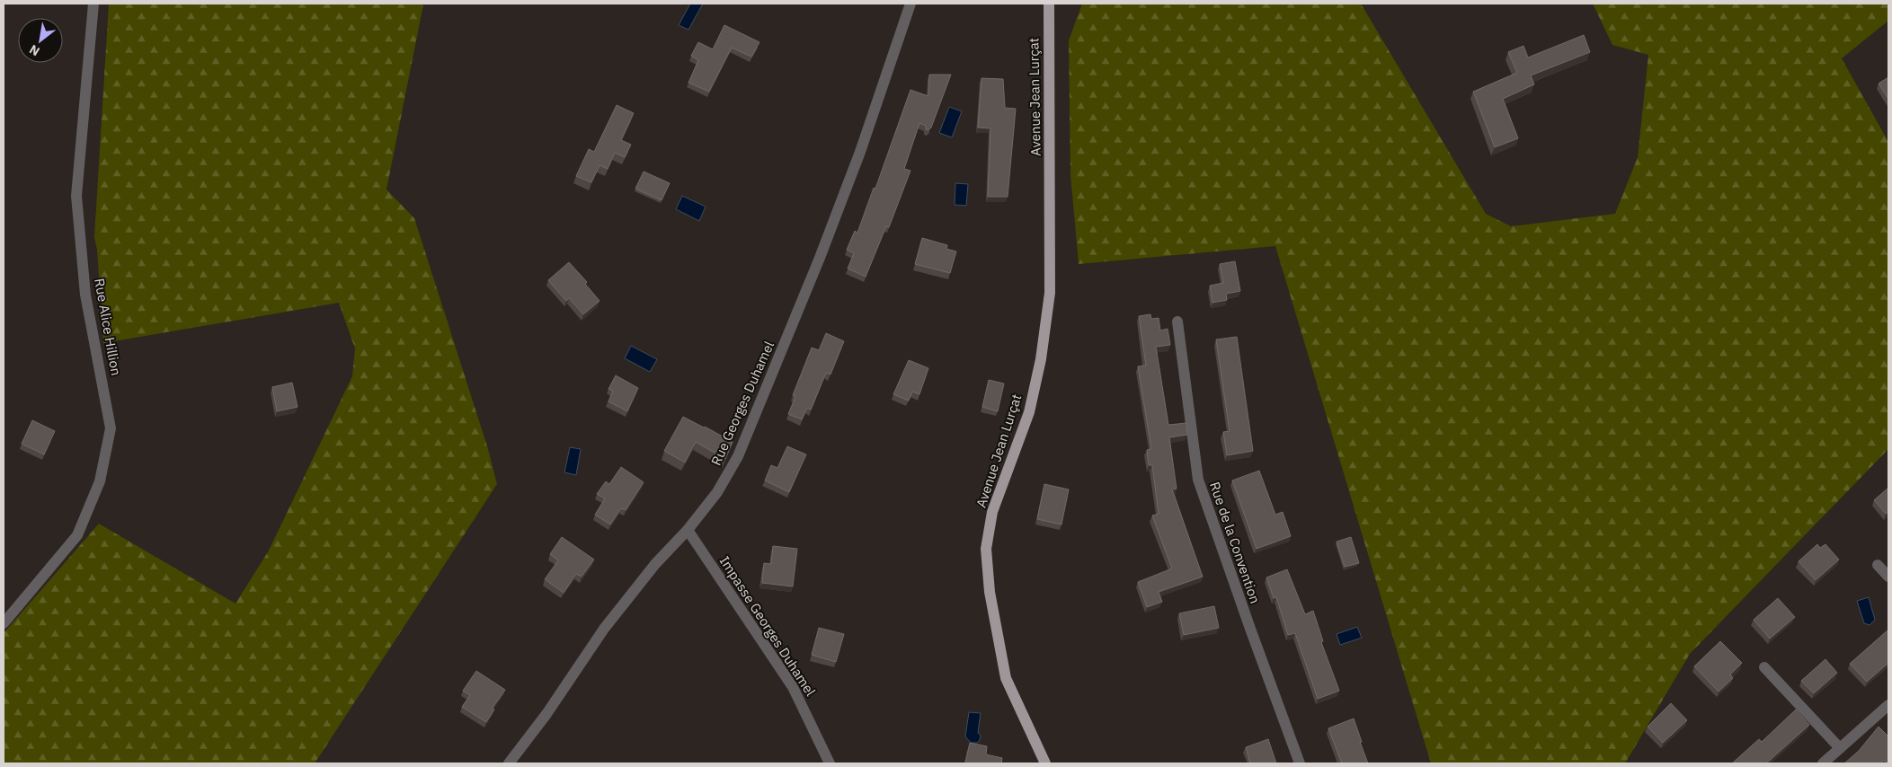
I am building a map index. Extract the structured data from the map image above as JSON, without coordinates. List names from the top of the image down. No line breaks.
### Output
{"streets":{"main road":["Avenue Jean Lurçat"],"street":["Rue Alice Hillion","Rue Georges Duhamel","Rue de la Convention","Impasse Georges Duhamel"]},"crossings":[["Rue Georges Duhamel","Impasse Georges Duhamel"]],"north":"bottom left"}
